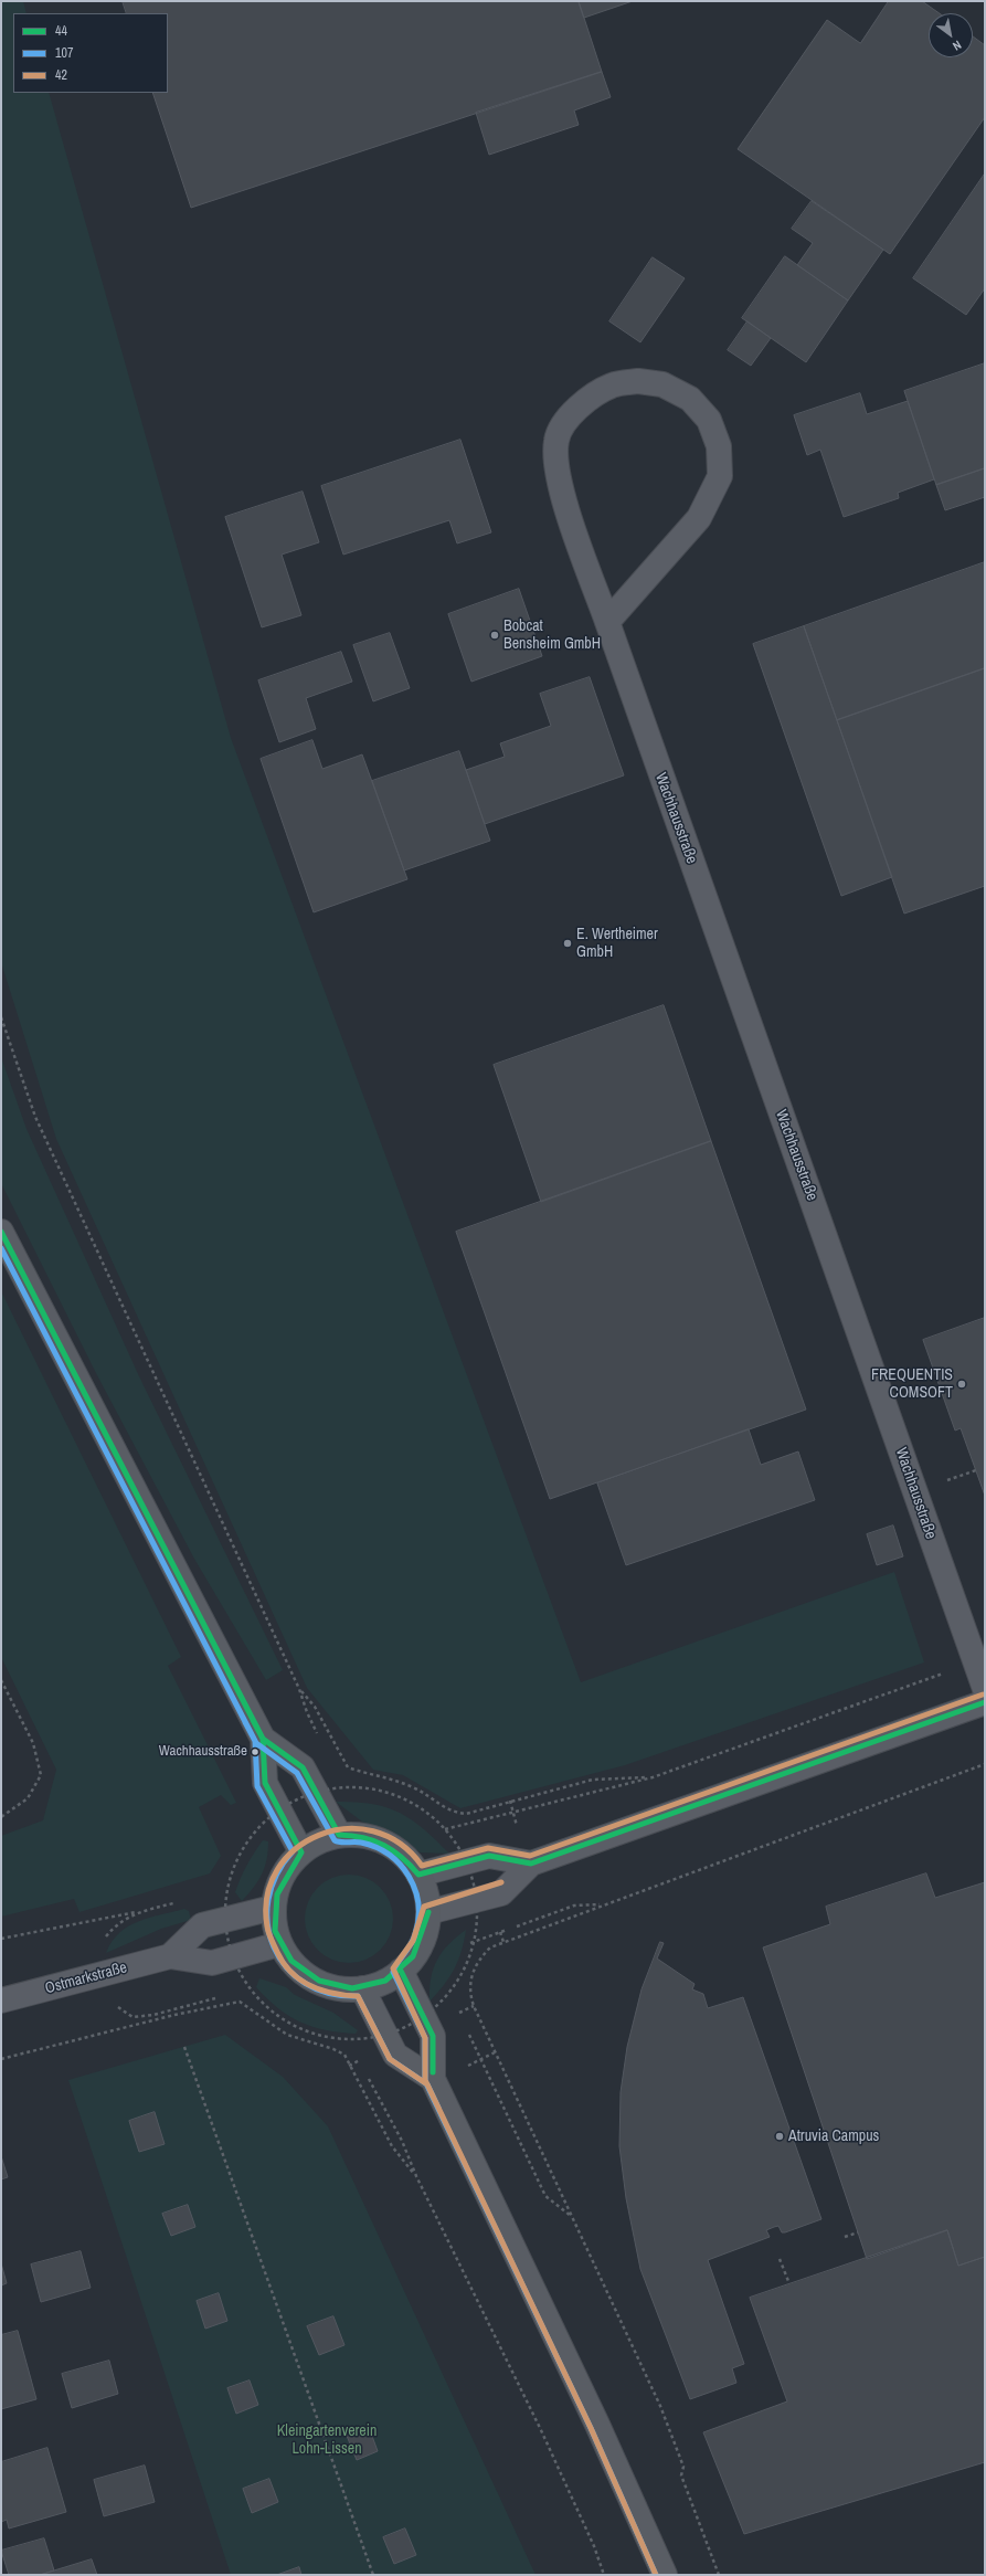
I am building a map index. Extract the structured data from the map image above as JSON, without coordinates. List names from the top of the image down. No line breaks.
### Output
{"streets":{"street":["Wachhausstraße","Ostmarkstraße"]},"parks":["Kleingartenverein Lohn-Lissen"],"places":["Bobcat Bensheim GmbH","E. Wertheimer GmbH","FREQUENTIS COMSOFT","Wachhausstraße","Atruvia Campus"],"lines":["transit line 44","transit line 107","transit line 42"],"legend":["44","107","42"],"north":"bottom right"}
